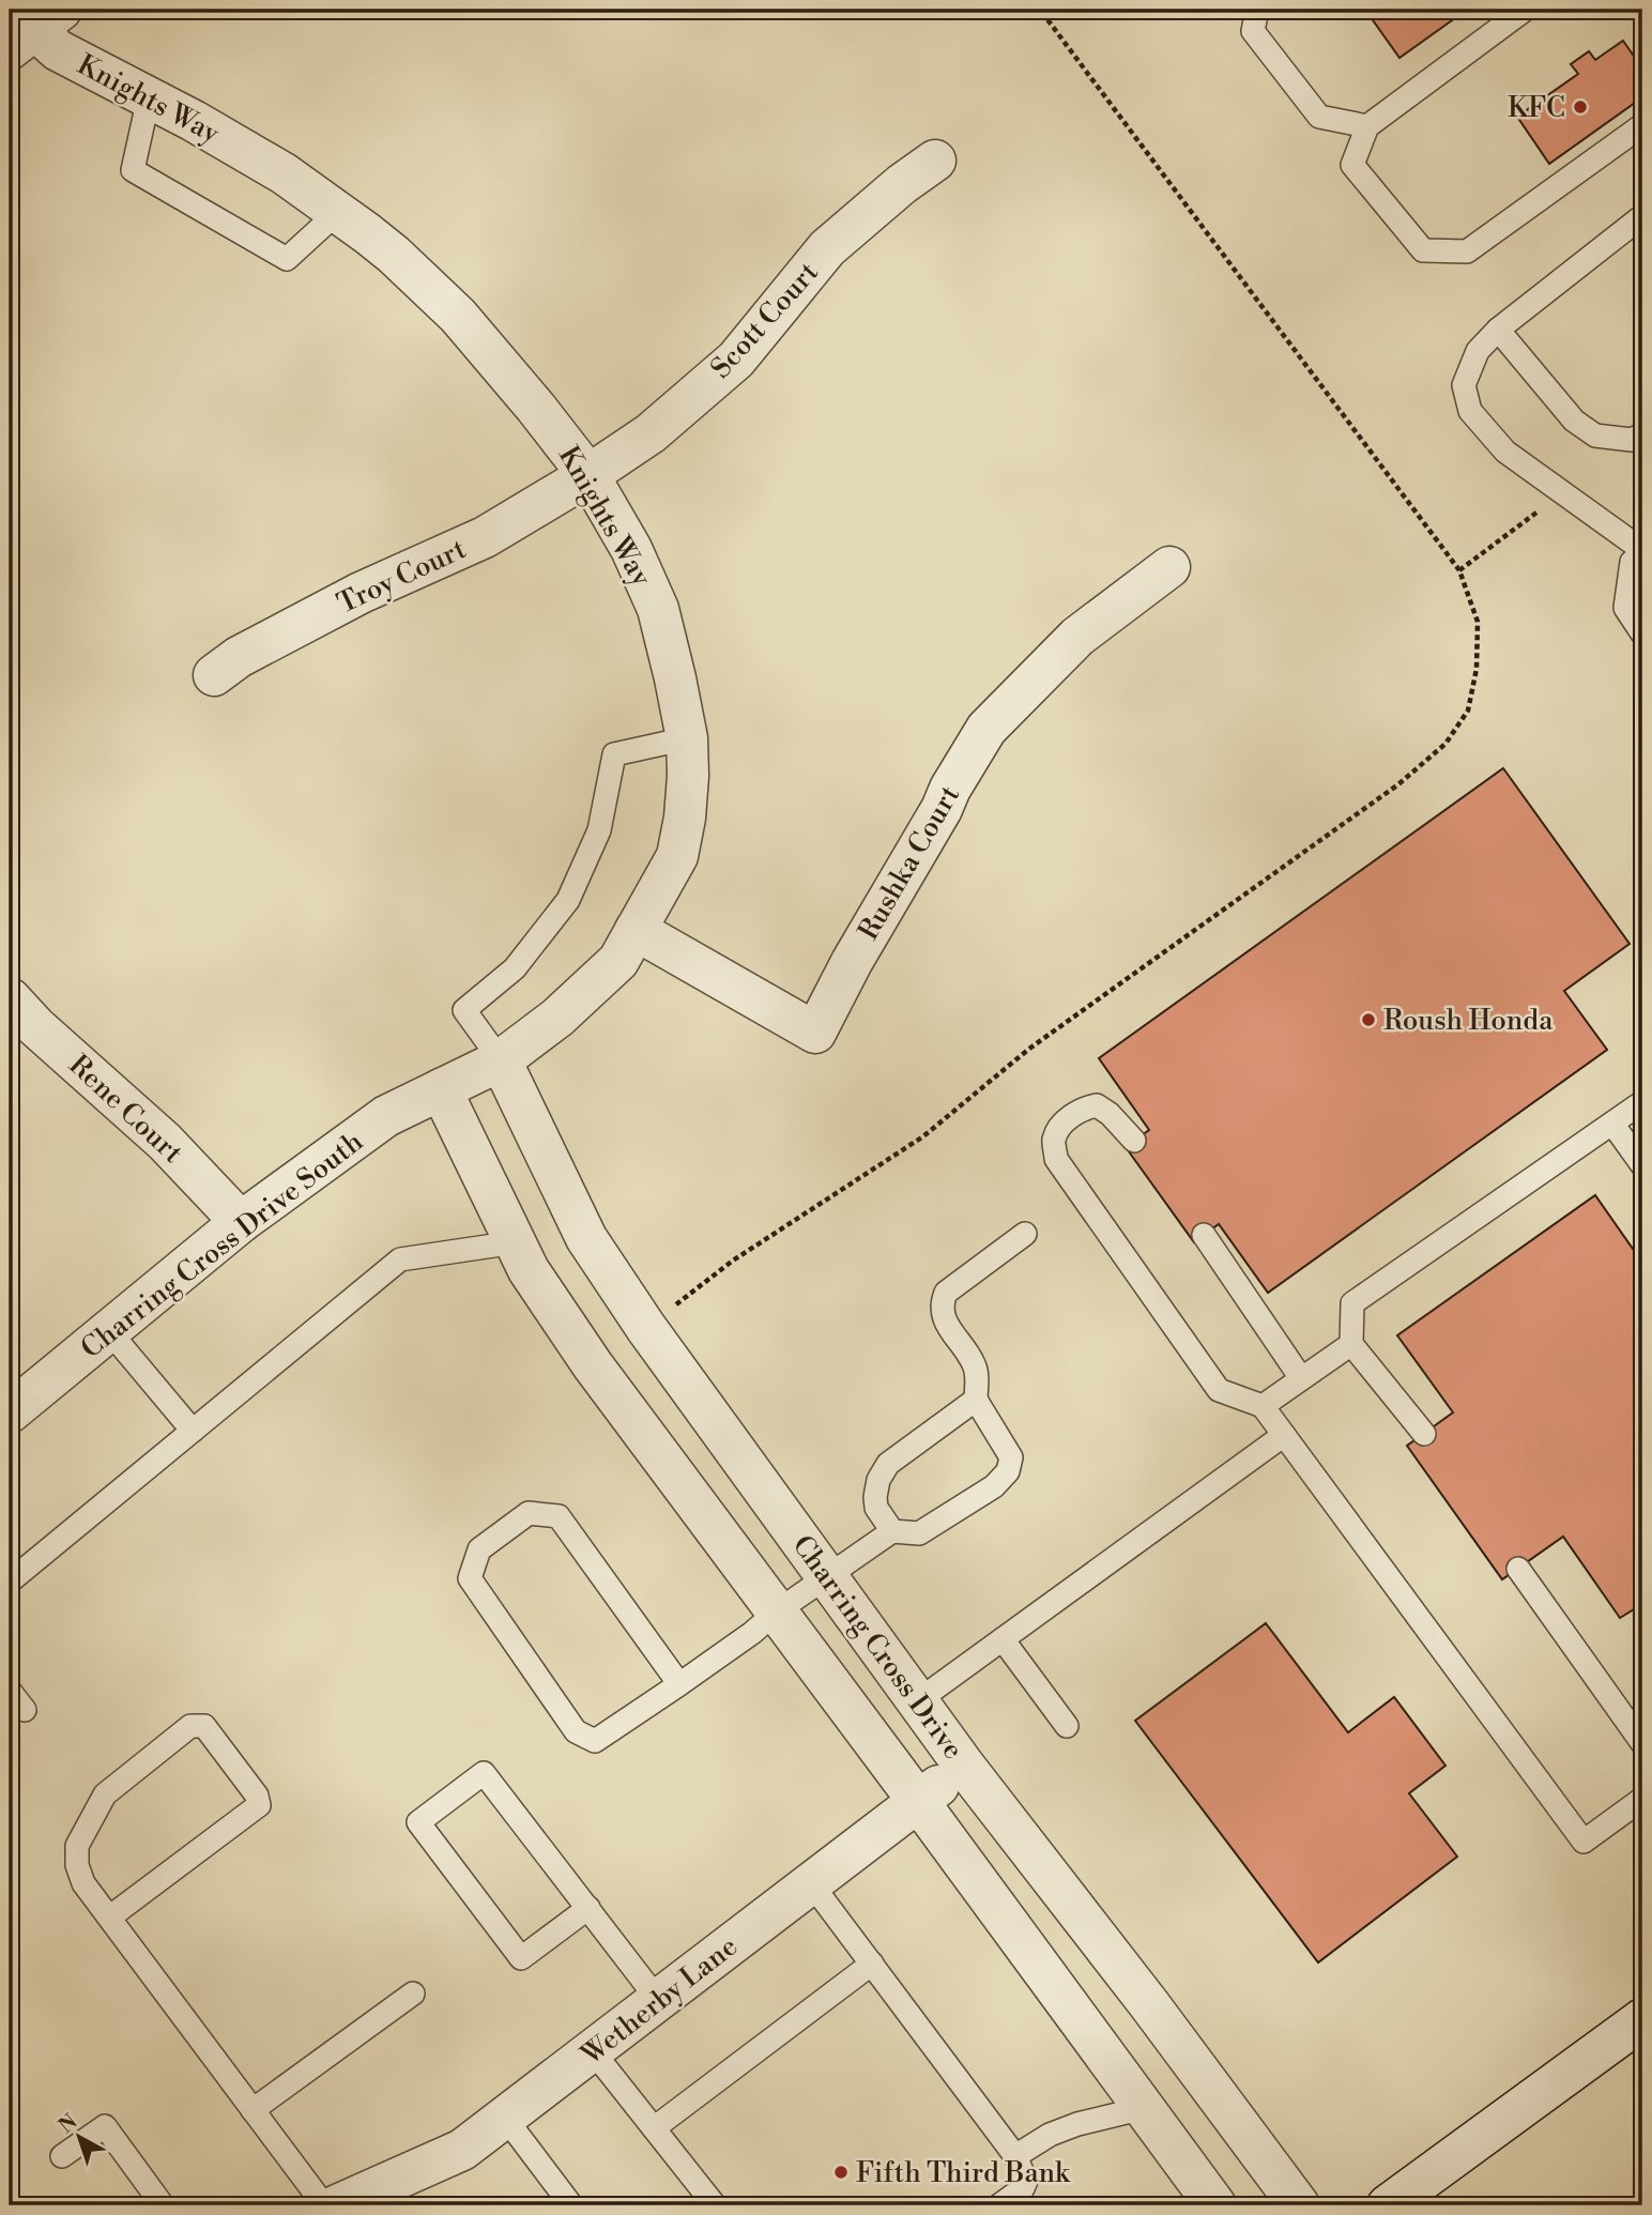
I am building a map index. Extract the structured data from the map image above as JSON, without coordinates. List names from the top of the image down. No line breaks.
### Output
{"streets":{"street":["Knights Way","Scott Court","Troy Court","Rushka Court","Rene Court","Charring Cross Drive South","Charring Cross Drive","Wetherby Lane"]},"crossings":[["Knights Way","Scott Court"],["Knights Way","Troy Court"],["Knights Way","Rushka Court"],["Knights Way","Charring Cross Drive South"],["Knights Way","Charring Cross Drive"],["Scott Court","Troy Court"],["Rene Court","Charring Cross Drive South"],["Charring Cross Drive","Wetherby Lane"]],"places":["KFC","Roush Honda","Fifth Third Bank"],"north":"top left"}
